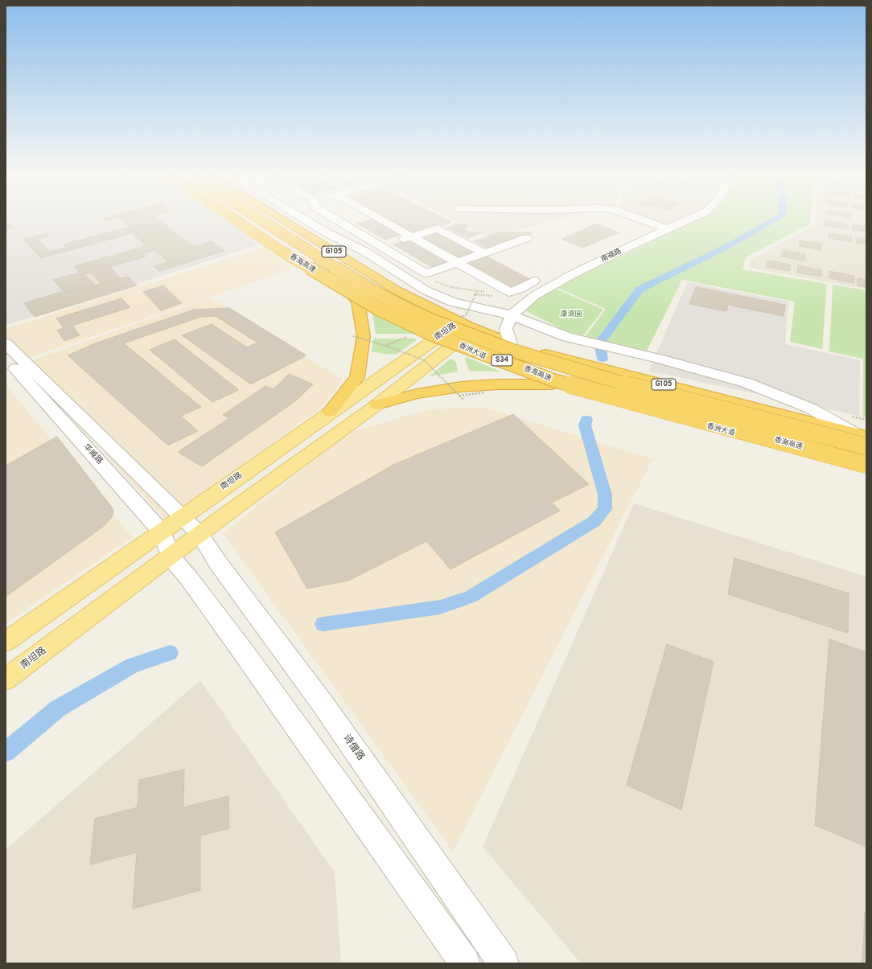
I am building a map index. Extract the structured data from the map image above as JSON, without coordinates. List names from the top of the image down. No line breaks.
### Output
{"streets":{"highway":["G105","香海高速","香洲大道","S34"],"main road":["南坦路"],"street":["南福路","华威路","诗僧路"]},"crossings":[["G105","南福路"],["G105","香海高速"],["G105","南坦路"],["南坦路","香洲大道"],["南坦路","华威路"],["南坦路","诗僧路"]],"parks":["康濟園"]}
